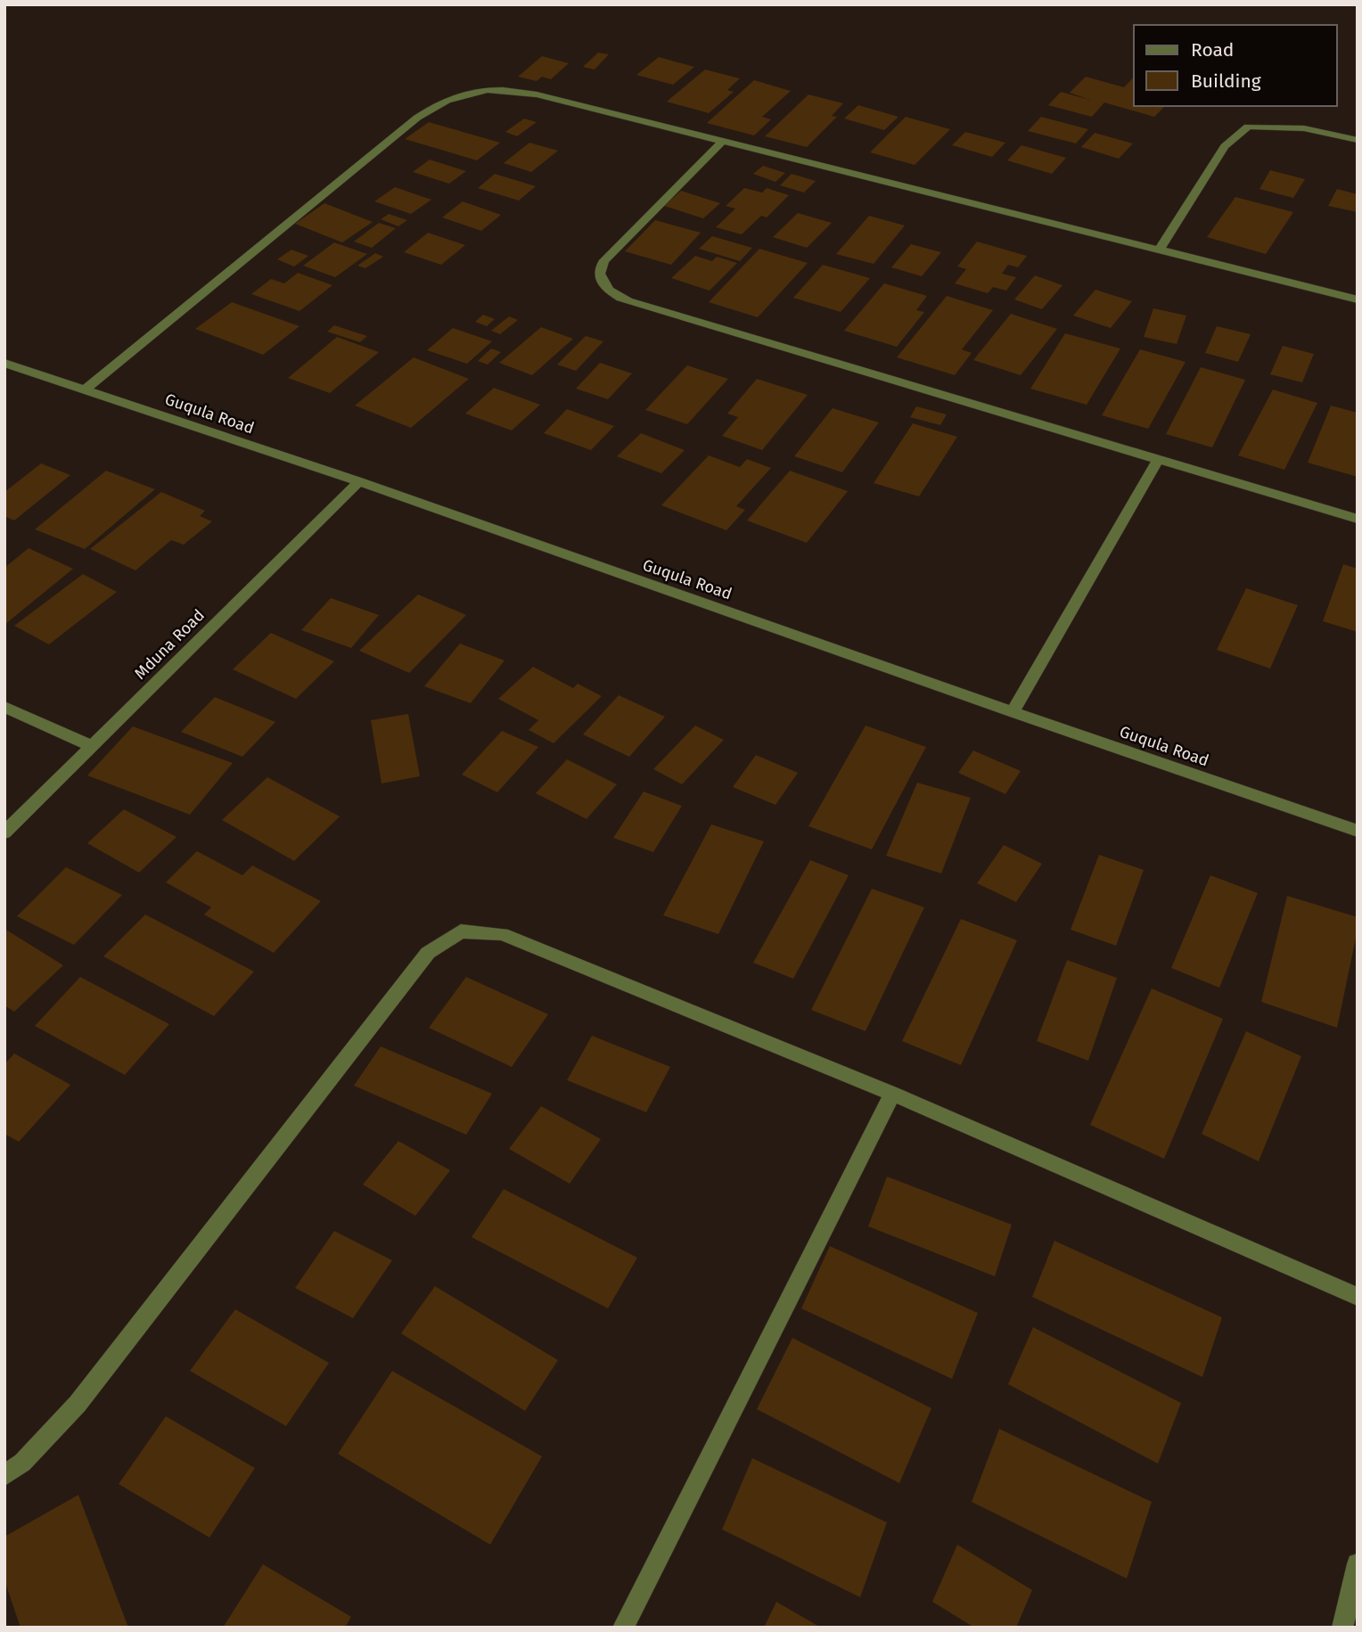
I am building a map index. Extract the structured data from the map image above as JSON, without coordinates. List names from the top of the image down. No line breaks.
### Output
{"streets":{"street":["Guqula Road","Mduna Road"]},"crossings":[["Guqula Road","Mduna Road"]],"legend":["Road","Building"]}
